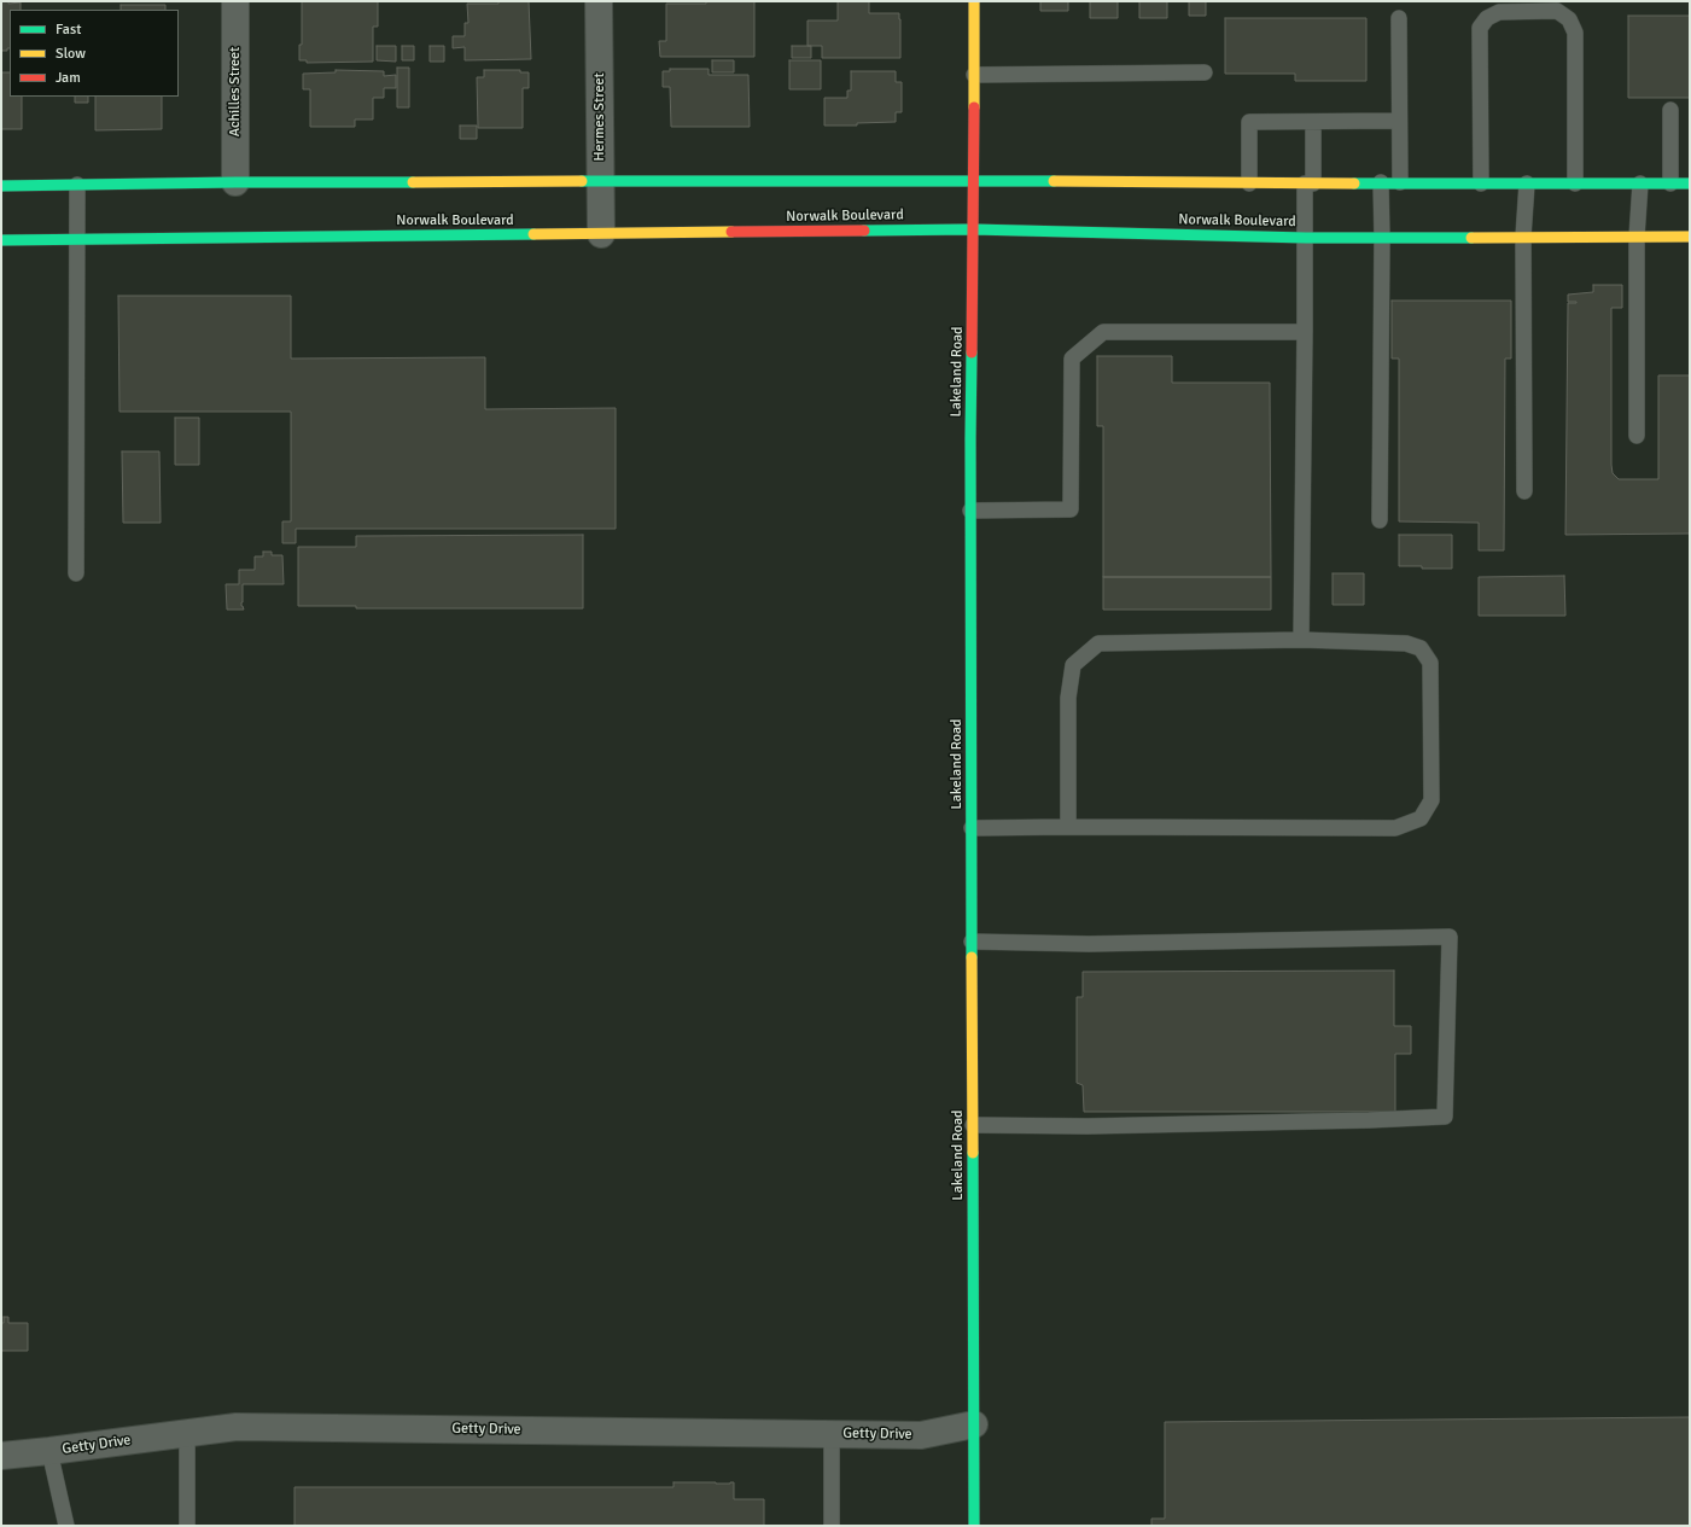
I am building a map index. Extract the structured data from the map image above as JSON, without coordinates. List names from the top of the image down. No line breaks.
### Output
{"streets":{"main road":["Norwalk Boulevard","Lakeland Road"],"street":["Achilles Street","Hermes Street","Getty Drive"]},"crossings":[["Hermes Street","Norwalk Boulevard"],["Norwalk Boulevard","Lakeland Road"],["Lakeland Road","Getty Drive"]],"legend":["Fast","Slow","Jam"]}
